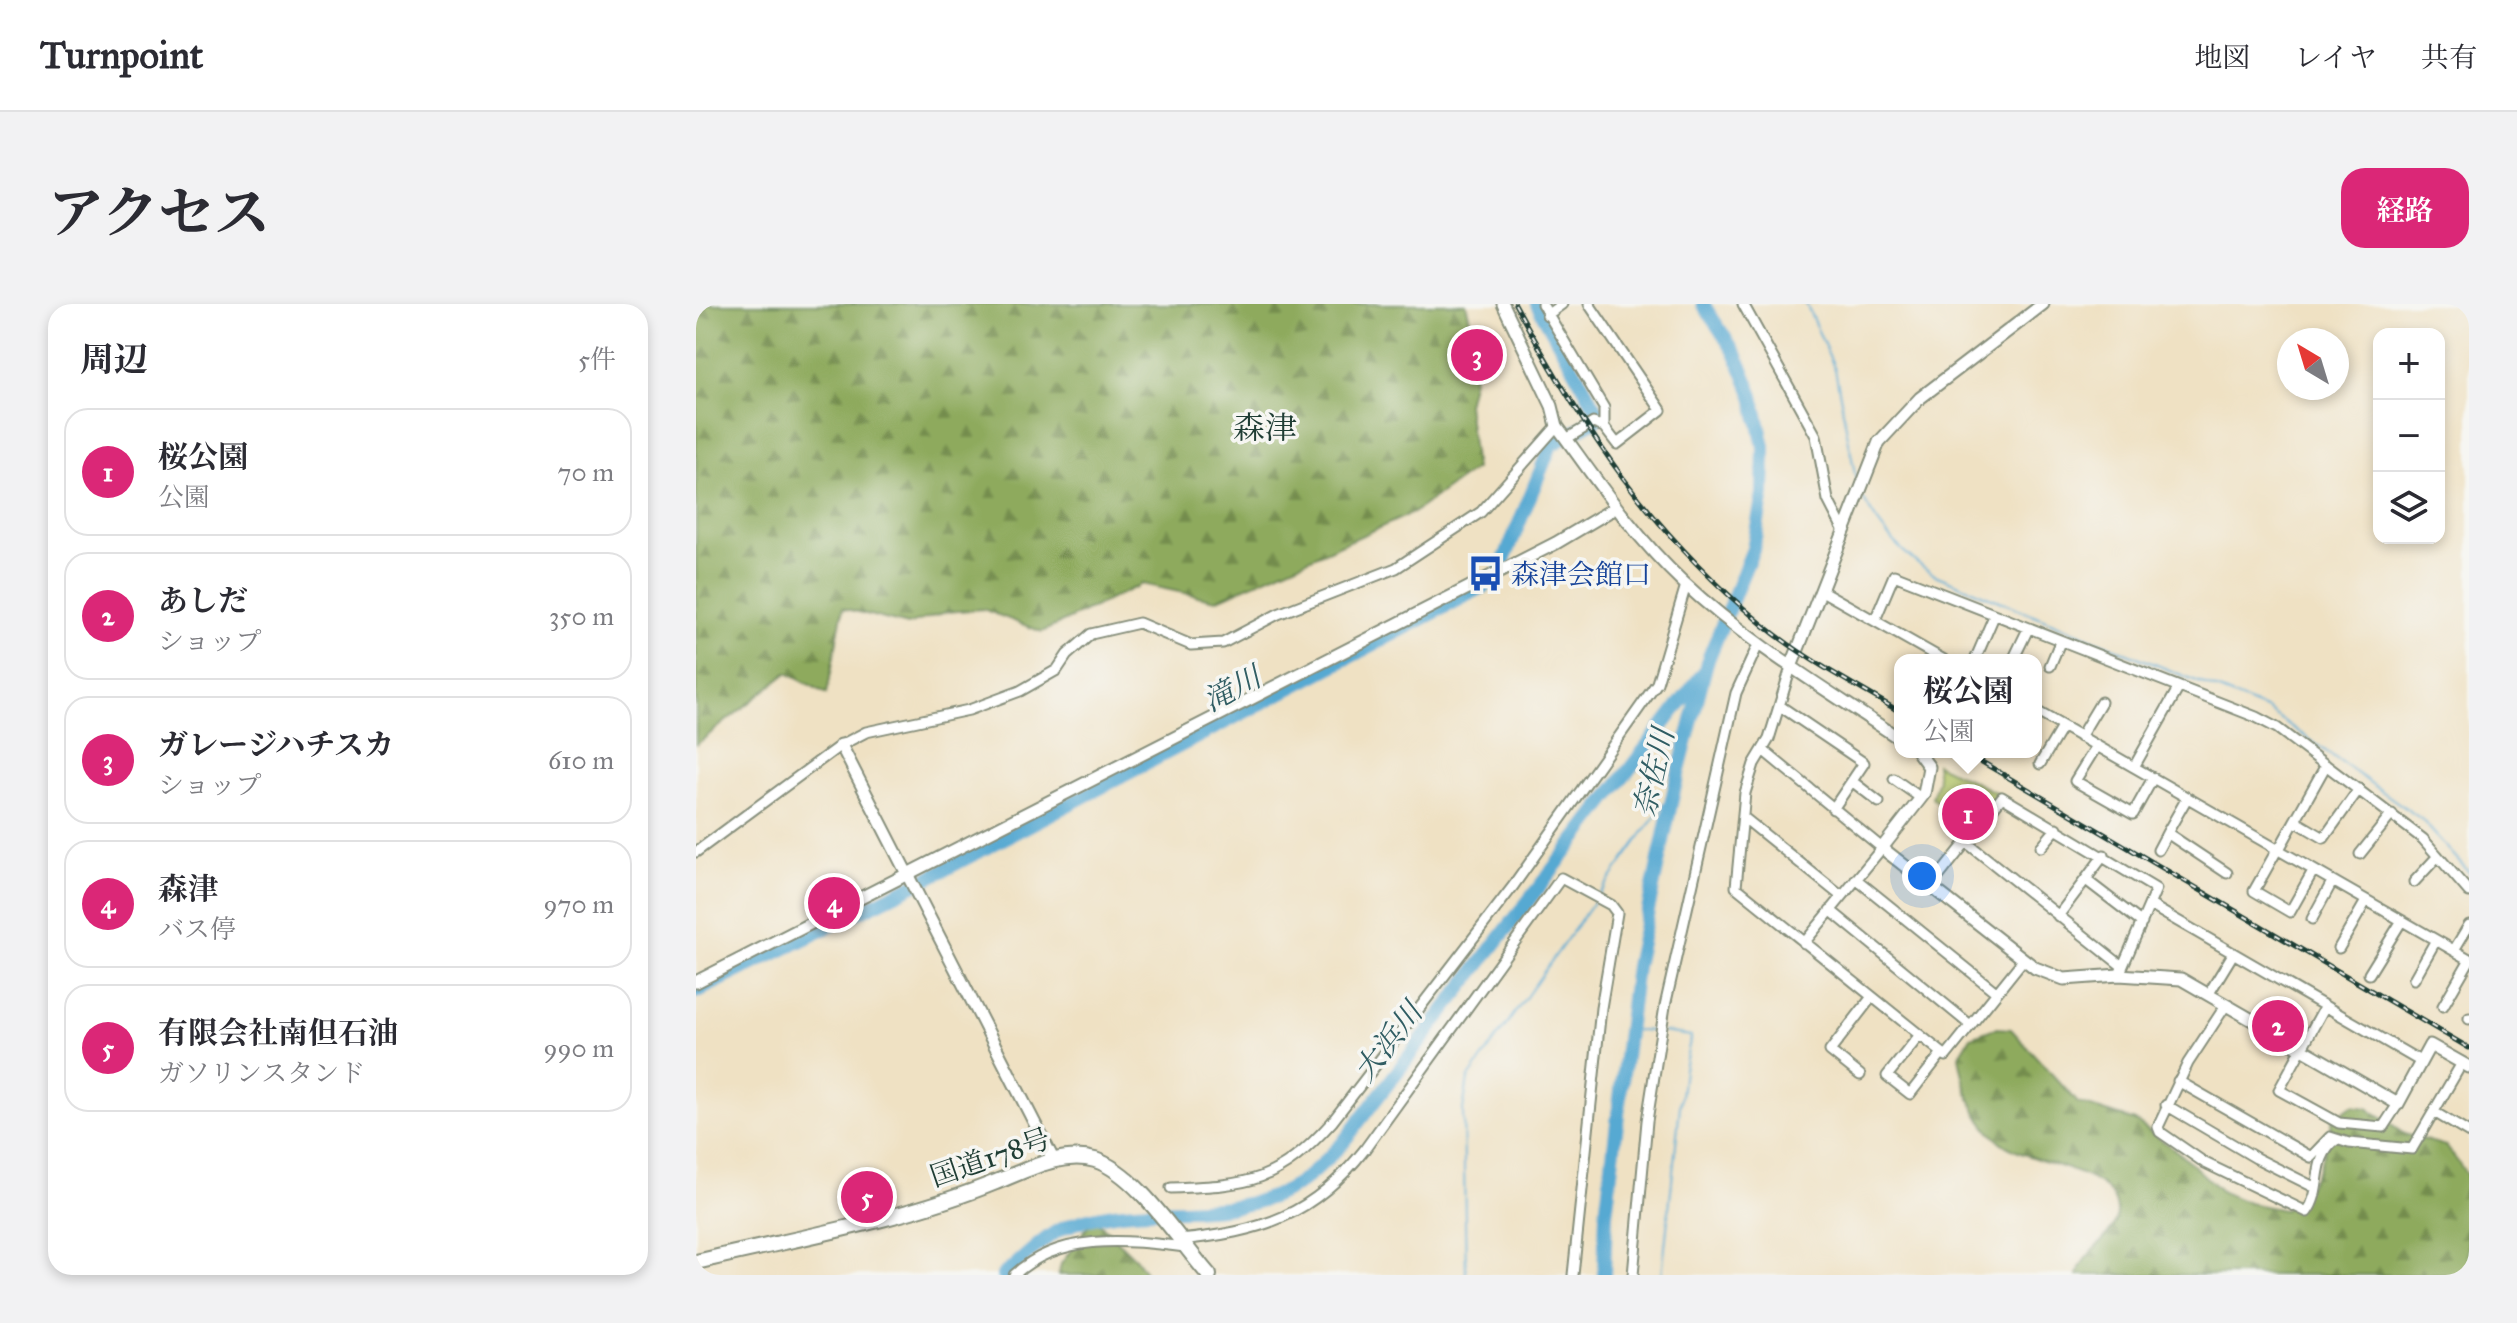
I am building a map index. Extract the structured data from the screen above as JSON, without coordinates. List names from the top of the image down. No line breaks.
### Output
{"streets":{"highway":["国道178号"]},"districts":["森津"],"water":["滝川","奈佐川","大浜川"],"places":{"bus stop":["森津会館口"]},"north":"top left","page":{"header":"Turnpoint","nav":["地図","レイヤ","共有"],"title":"アクセス","buttons":"経路","heading":["周辺","5件"],"pins":["3","1","4","2","5"],"map_buttons":["+","−"],"list":[{"mark":"1","name":"桜公園","note":"公園","value":"70 m"},{"mark":"2","name":"あしだ","note":"ショップ","value":"350 m"},{"mark":"3","name":"ガレージハチスカ","note":"ショップ","value":"610 m"},{"mark":"4","name":"森津","note":"バス停","value":"970 m"},{"mark":"5","name":"有限会社南但石油","note":"ガソリンスタンド","value":"990 m"}],"popup":["桜公園","公園"]}}
